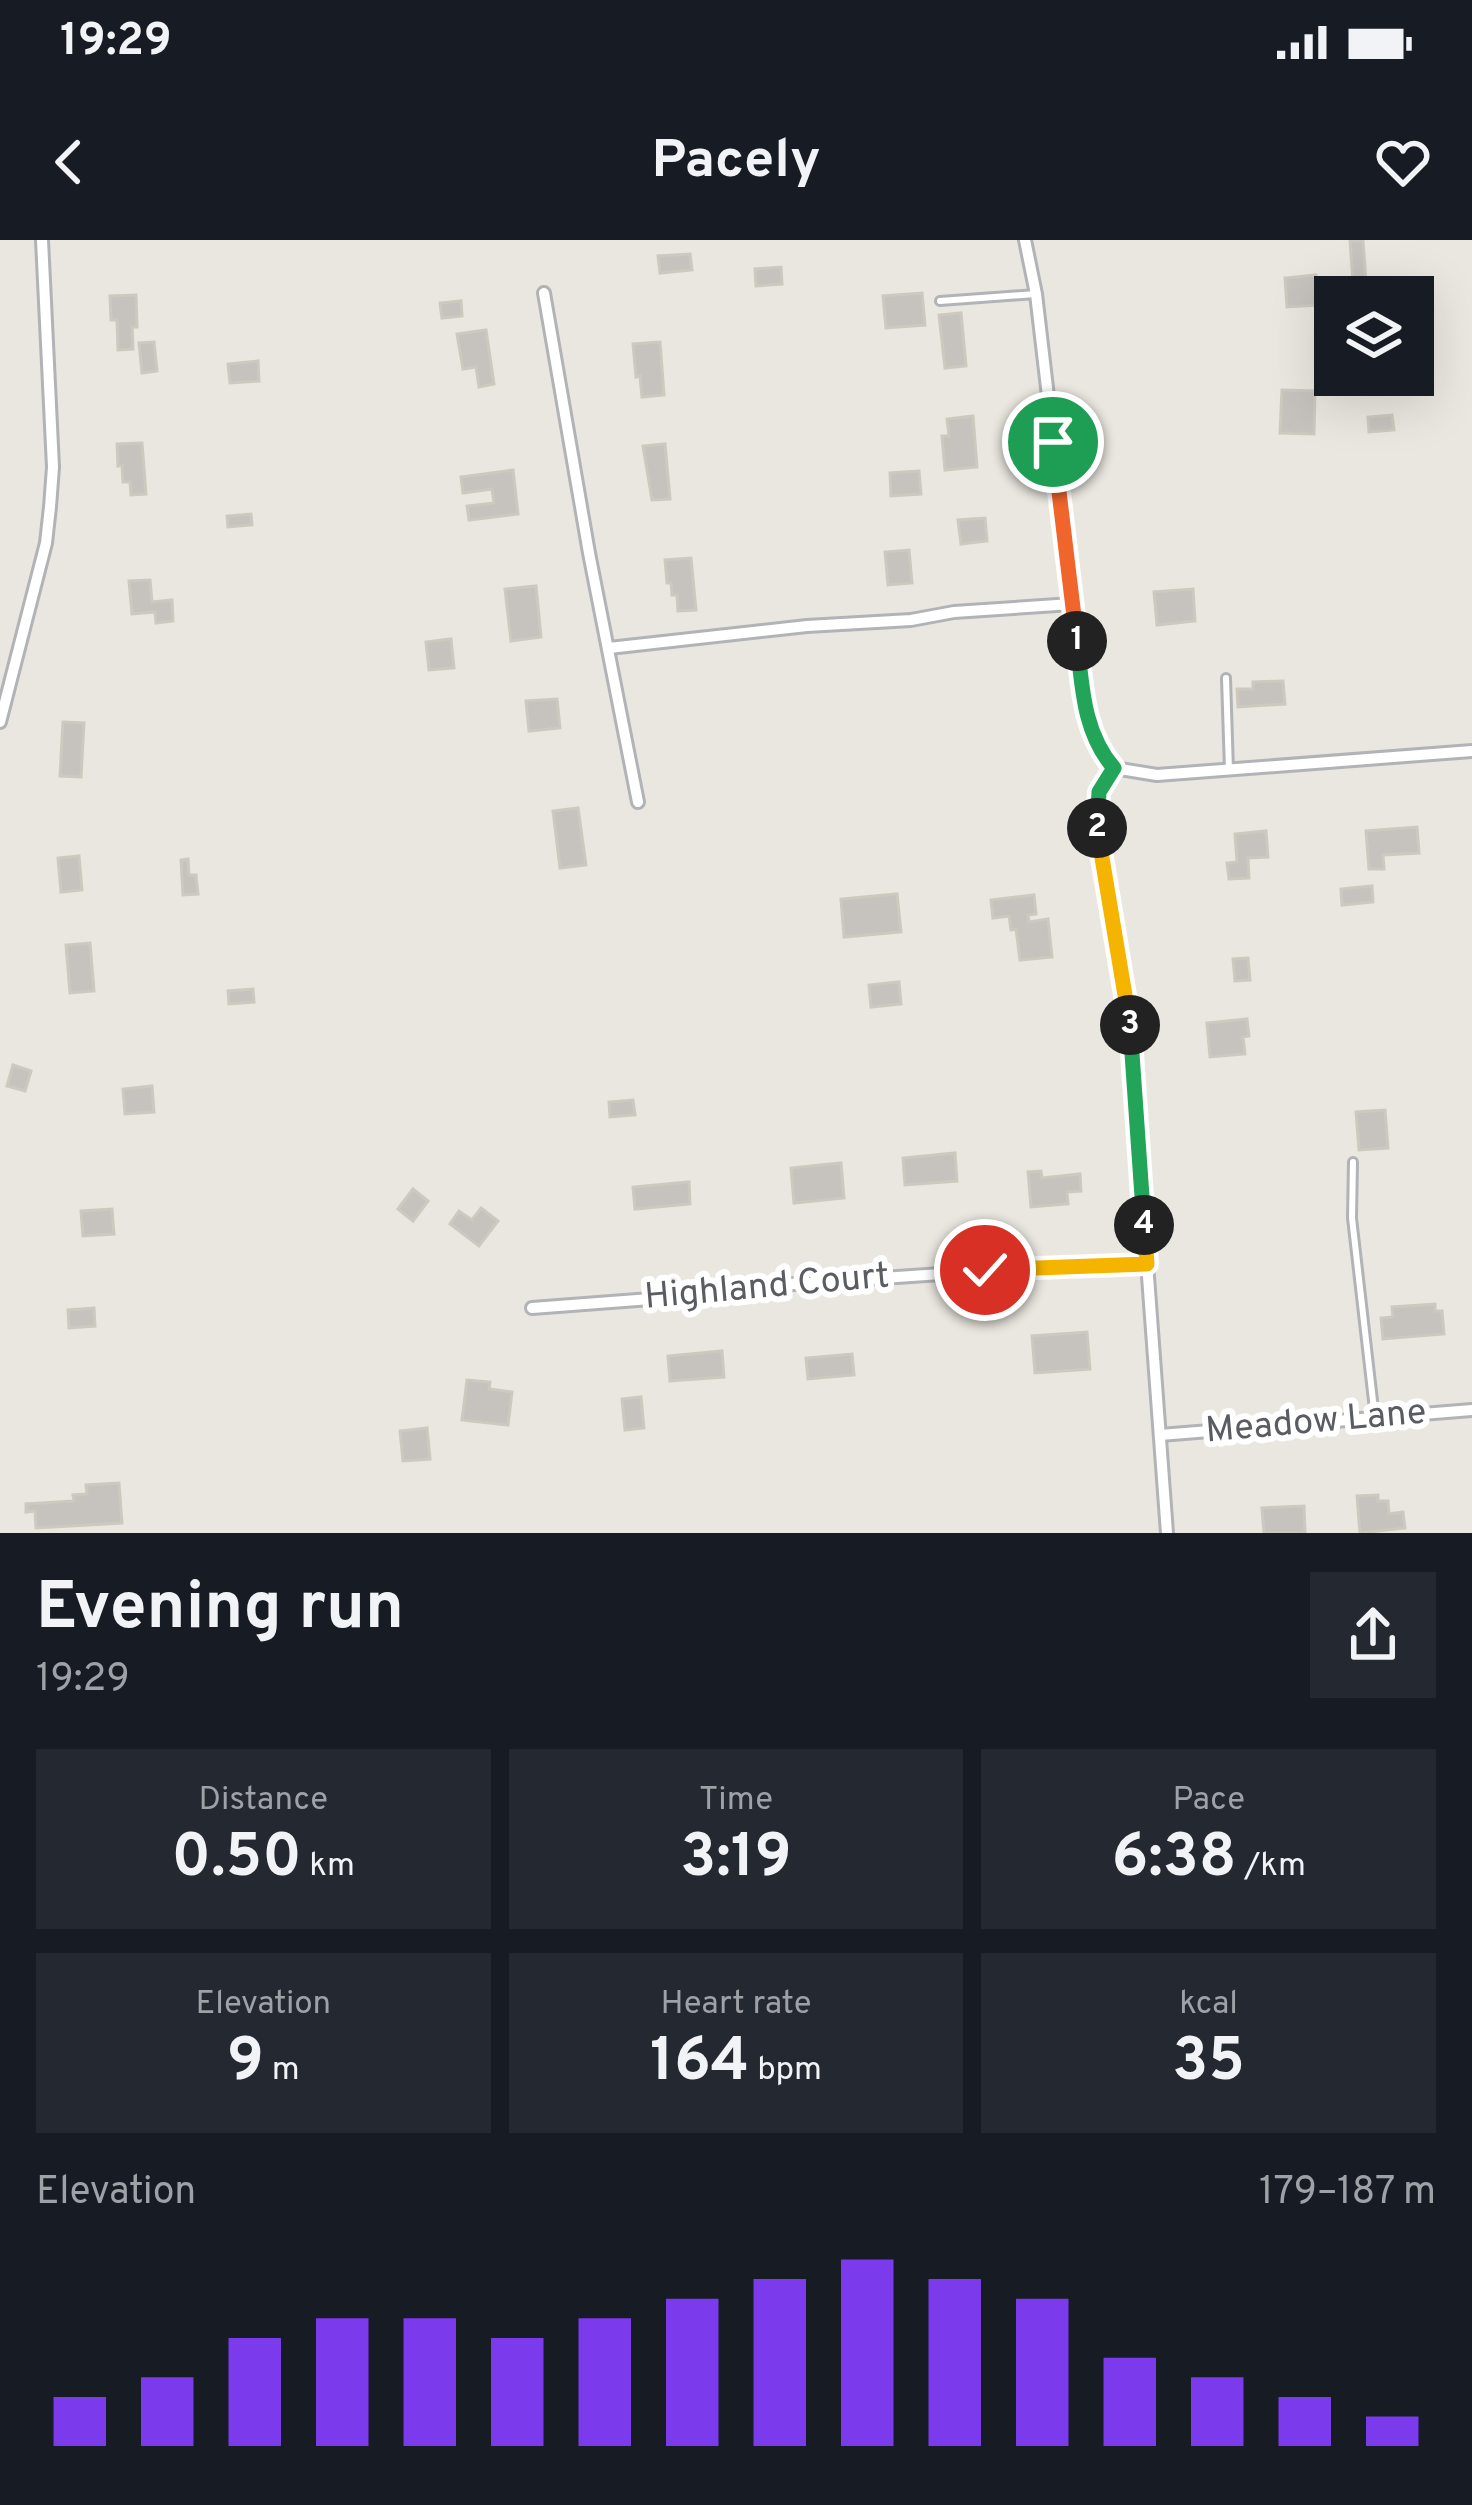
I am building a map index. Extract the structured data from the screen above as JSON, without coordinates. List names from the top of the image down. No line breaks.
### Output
{"streets":{"street":["Highland Court","Meadow Lane"]},"page":{"status":"19:29","header":"Pacely","pins":["1","2","3","4"],"heading":["Evening run","19:29"],"stats":[["Distance","0.50 km"],["Time","3:19"],["Pace","6:38 /km"],["Elevation","9 m"],["Heart rate","164 bpm"],["kcal","35"]],"chart":["Elevation","179–187 m"]}}
